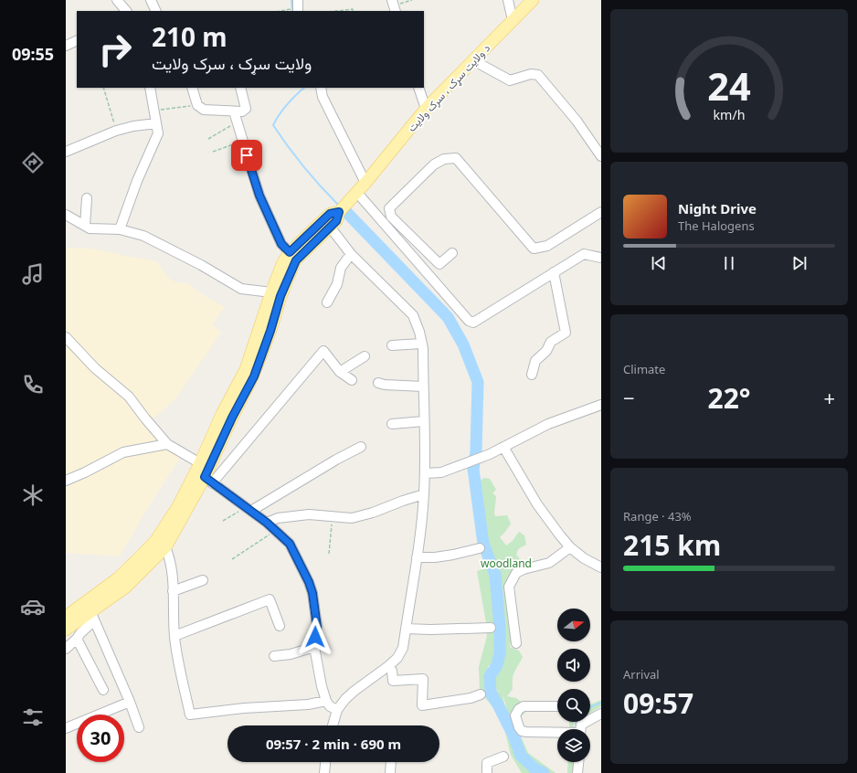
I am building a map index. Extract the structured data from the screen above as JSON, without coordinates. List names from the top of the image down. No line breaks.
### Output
{"streets":{"main road":["د ولایت سړک ، سرک ولایت"]},"parks":["woodland"],"north":"right","page":{"tabs":"09:55","turn":["210 m","ولایت سړک ، سرک ولایت"],"song":["Night Drive","The Halogens"],"tile":["Climate",["Range · 43%","215 km"],["Arrival","09:57"]],"heat":["−","22°","+"],"limit":"30","trip":"09:57 · 2 min · 690 m","gauge":["24","km/h"]}}
